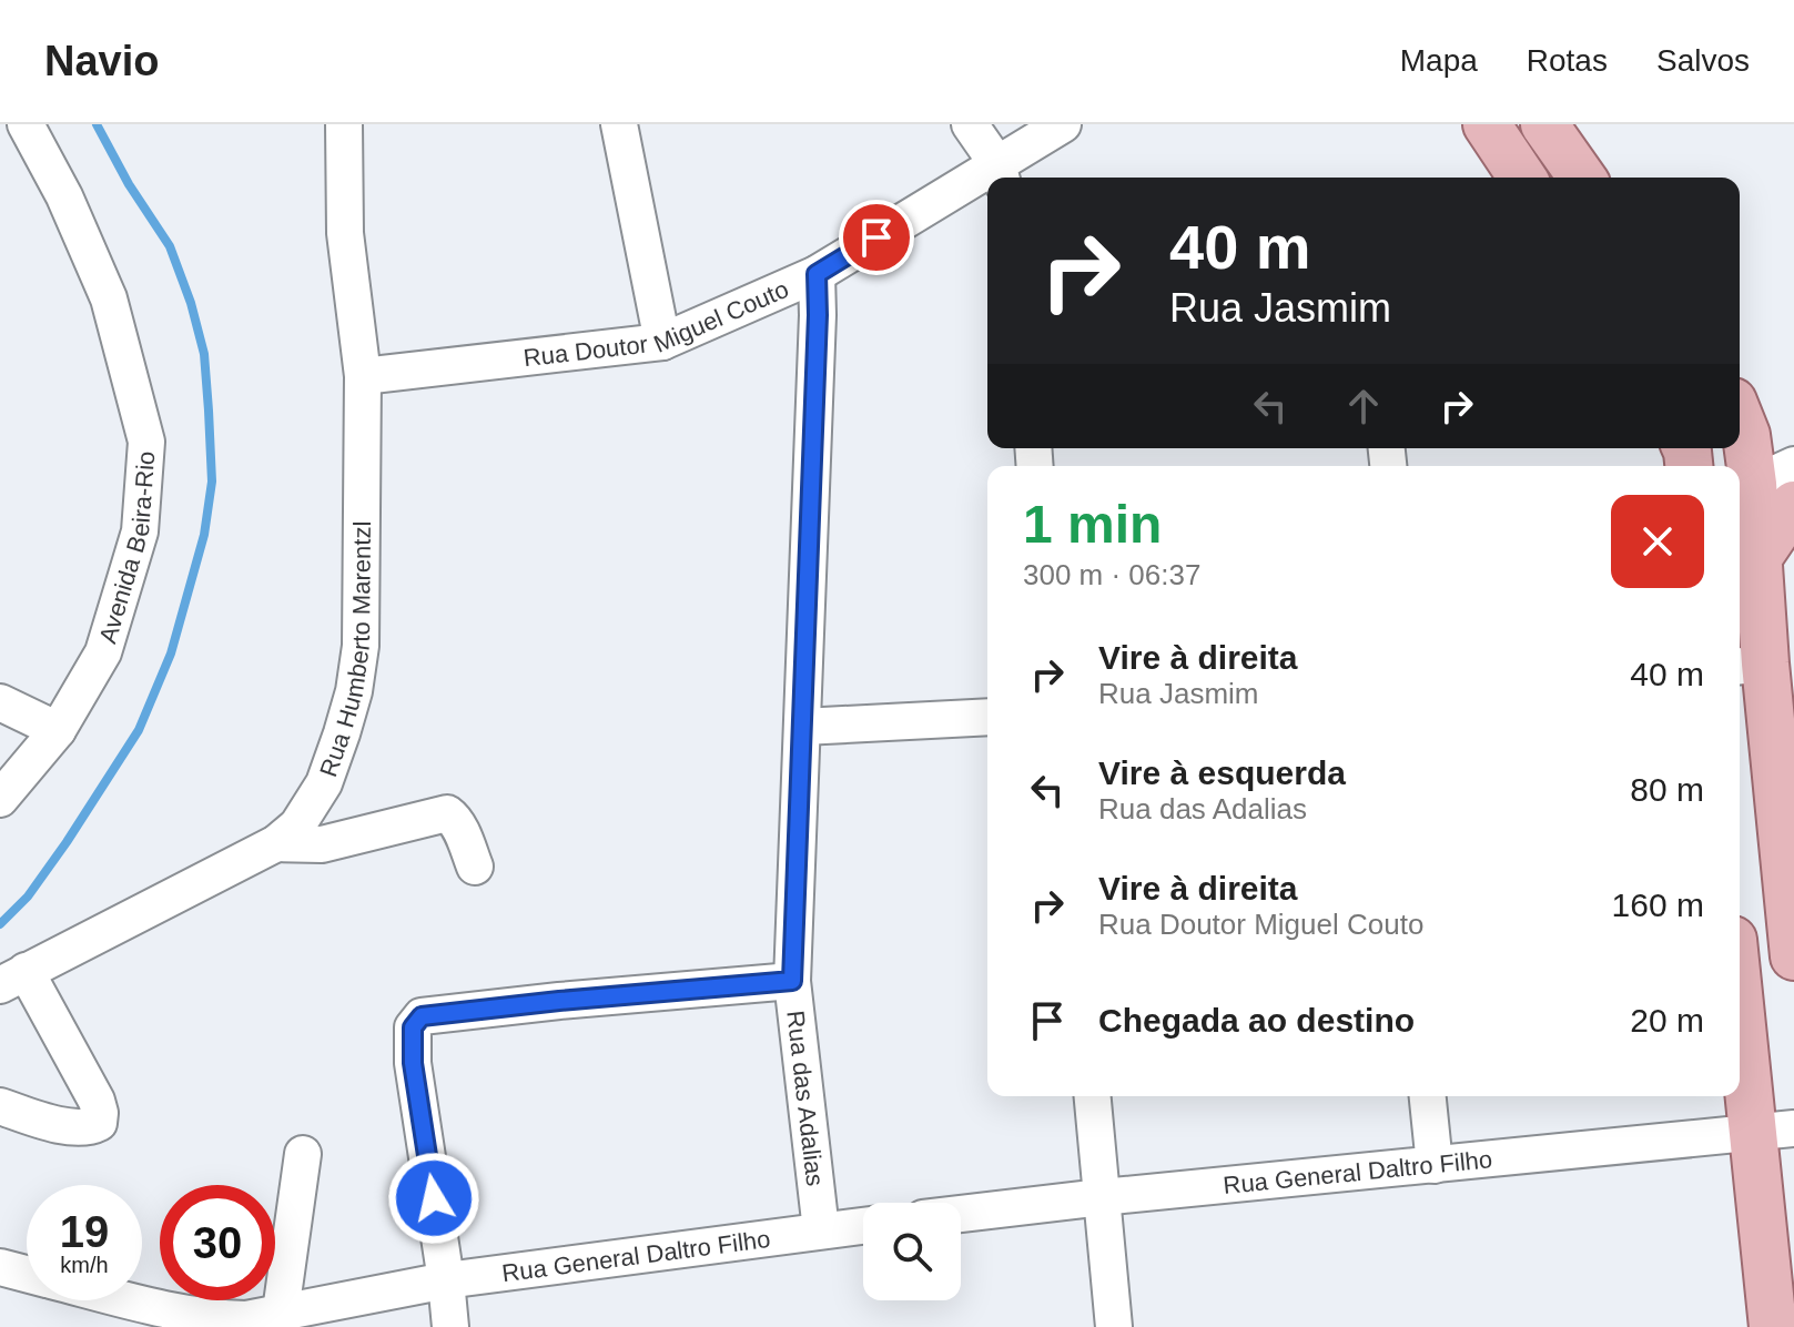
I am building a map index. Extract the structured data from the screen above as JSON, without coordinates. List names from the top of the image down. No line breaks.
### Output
{"streets":{"street":["Rua Doutor Miguel Couto","Avenida Beira-Rio","Rua Humberto Marentzl","Rua das Adalias","Rua General Daltro Filho"]},"crossings":[["Rua Doutor Miguel Couto","Rua Humberto Marentzl"],["Rua Doutor Miguel Couto","Rua das Adalias"],["Rua das Adalias","Rua General Daltro Filho"]],"page":{"header":"Navio","nav":["Mapa","Rotas","Salvos"],"turn":["40 m","Rua Jasmim"],"heading":["1 min","300 m · 06:37"],"list":[{"name":"Vire à direita","note":"Rua Jasmim","value":"40 m"},{"name":"Vire à esquerda","note":"Rua das Adalias","value":"80 m"},{"name":"Vire à direita","note":"Rua Doutor Miguel Couto","value":"160 m"},{"name":"Chegada ao destino","value":"20 m"}],"speed":"19 km/h","limit":"30"}}
